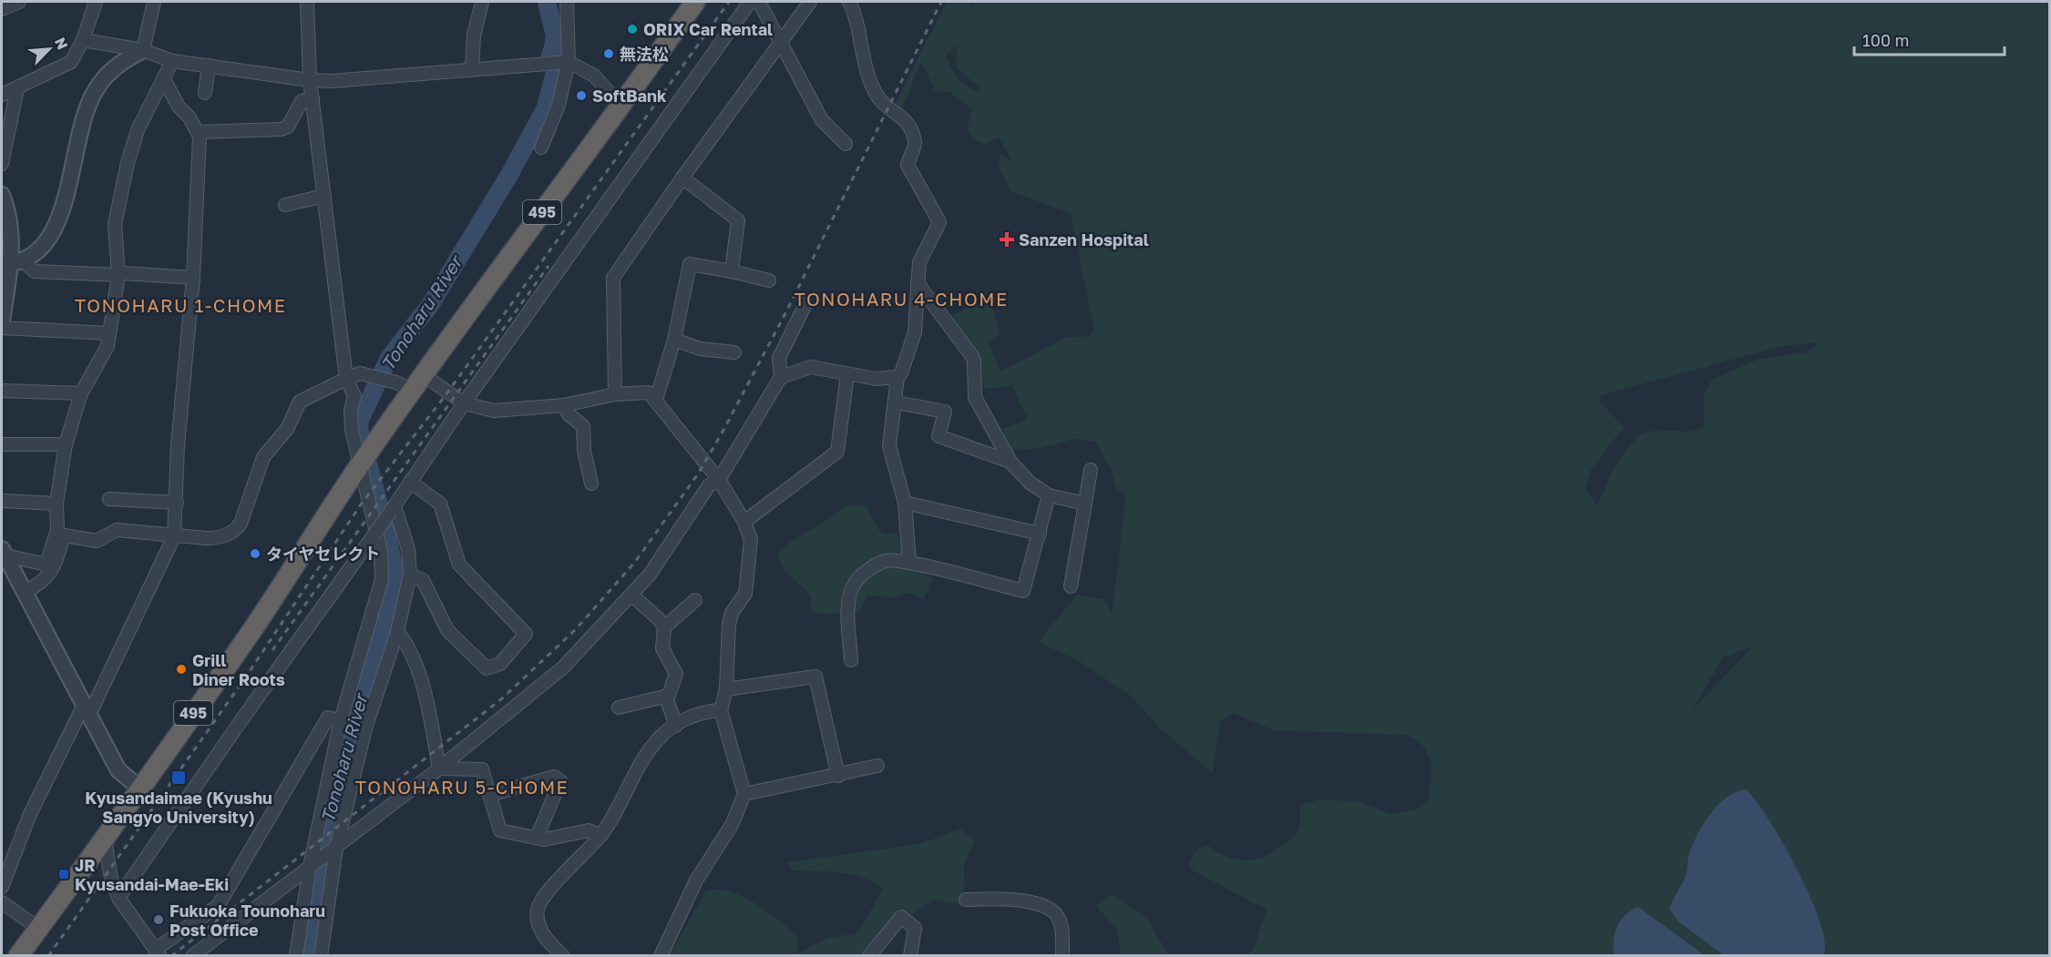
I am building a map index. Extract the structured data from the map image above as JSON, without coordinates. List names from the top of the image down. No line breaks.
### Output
{"streets":{"highway":["495"]},"districts":["TONOHARU 4-CHOME","TONOHARU 1-CHOME","TONOHARU 5-CHOME"],"water":["Tonoharu River"],"places":{"other":["ORIX Car Rental","無法松","SoftBank","タイヤセレクト","Grill Diner Roots","Fukuoka Tounoharu Post Office"],"health":["Sanzen Hospital"],"transit":["Kyusandaimae (Kyushu Sangyo University)","JR Kyusandai-Mae-Eki"]},"scale_bar":"100 m","north":"top right"}
